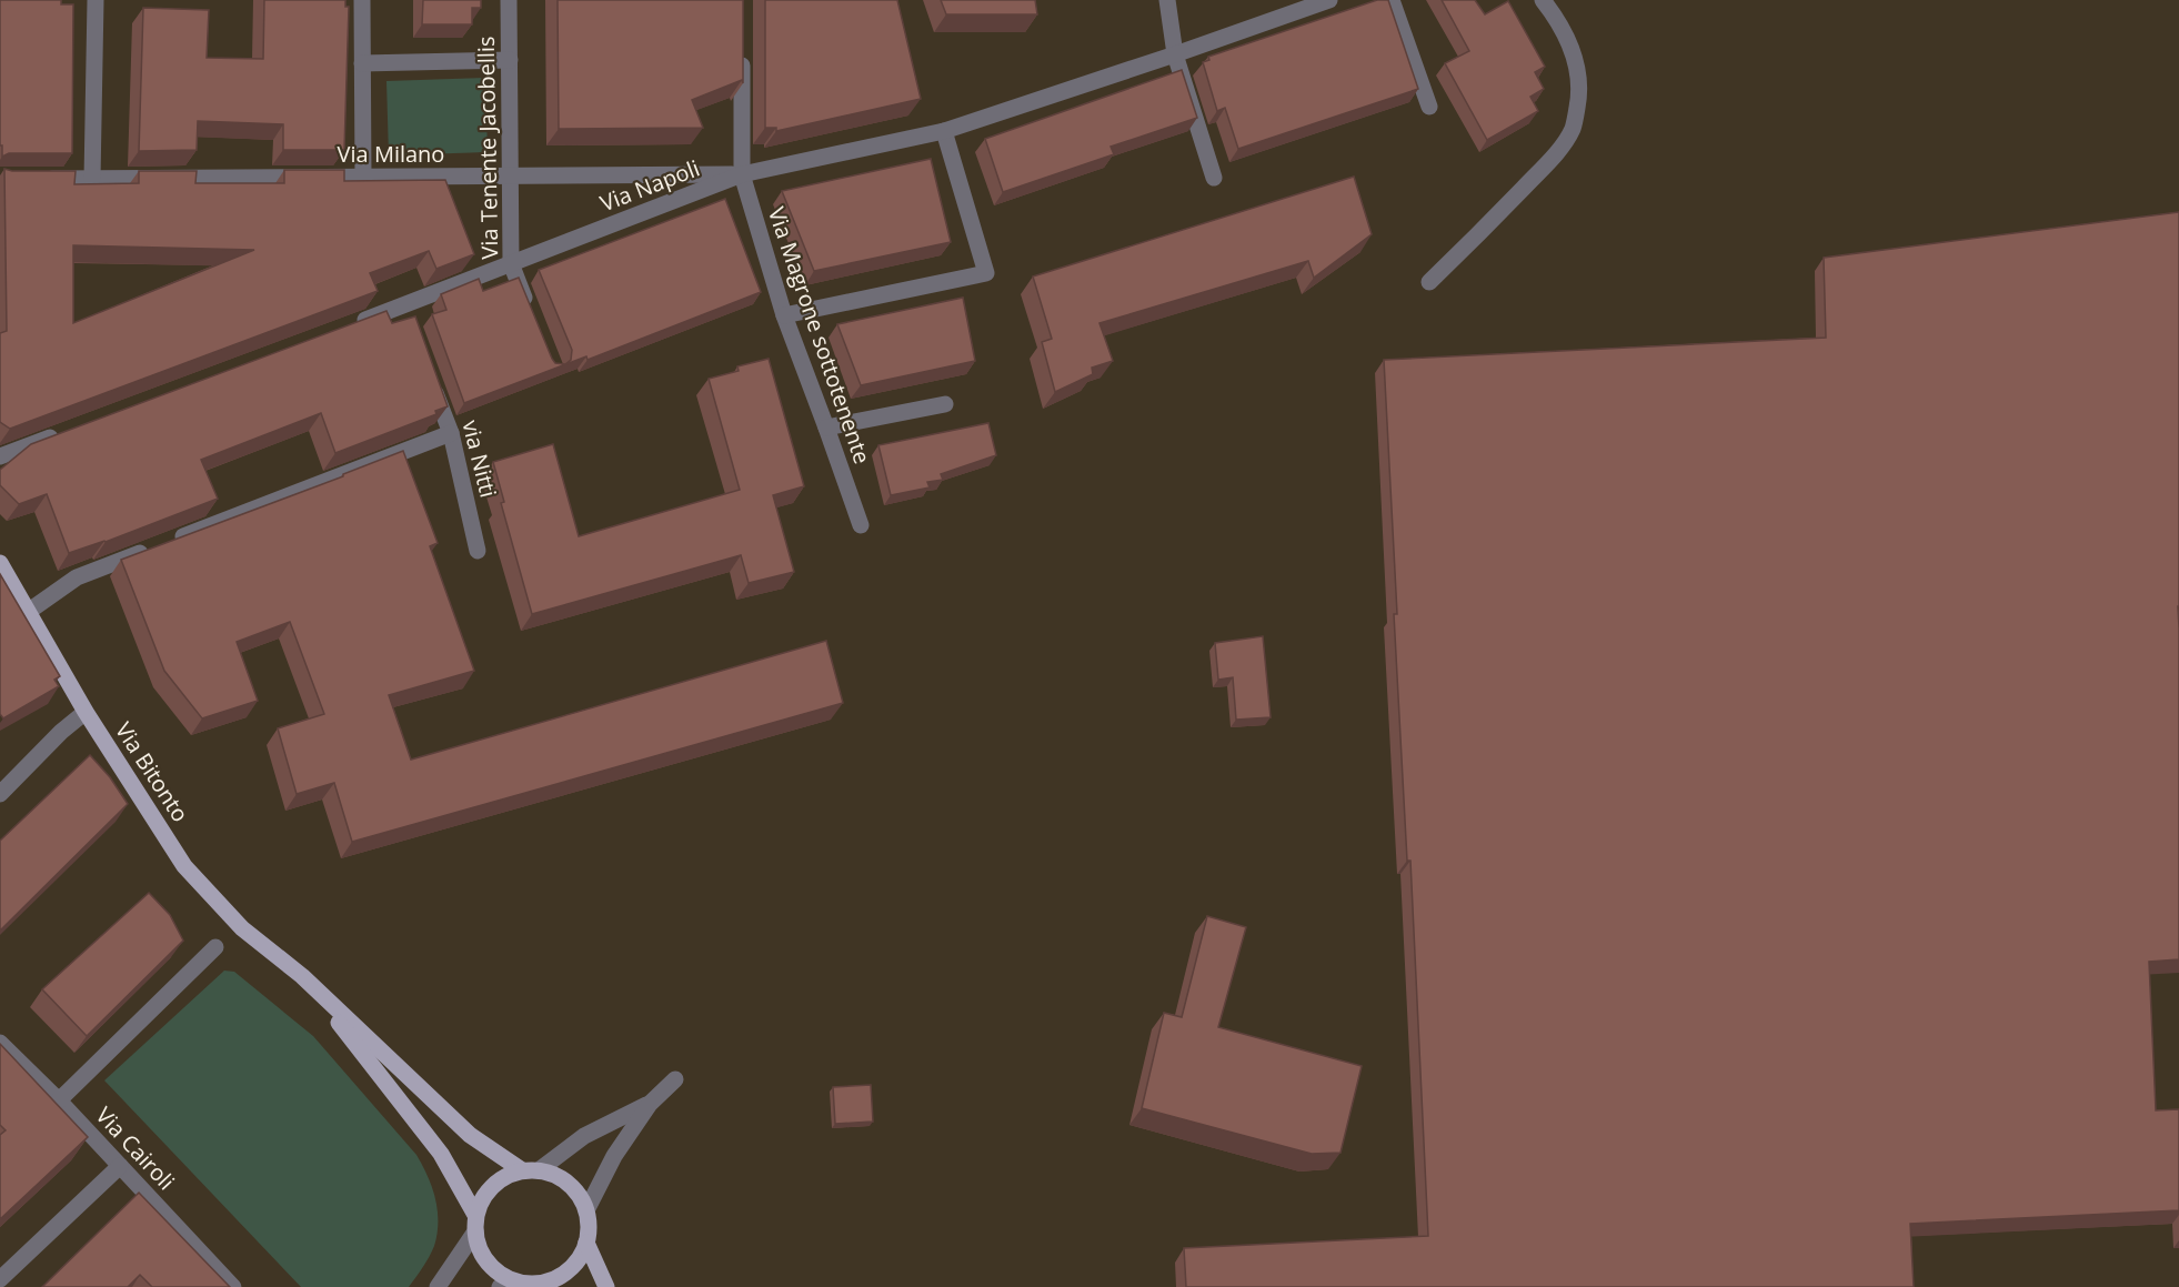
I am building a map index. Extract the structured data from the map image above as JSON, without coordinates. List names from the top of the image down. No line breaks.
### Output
{"streets":{"main road":["Via Bitonto"],"street":["Via Tenente Jacobellis","Via Milano","Via Napoli","Via Magrone sottotenente","via Nitti","Via Cairoli"]},"crossings":[["Via Tenente Jacobellis","Via Milano"],["Via Tenente Jacobellis","Via Napoli"],["Via Milano","Via Napoli"],["Via Milano","Via Magrone sottotenente"],["Via Napoli","Via Magrone sottotenente"]]}
